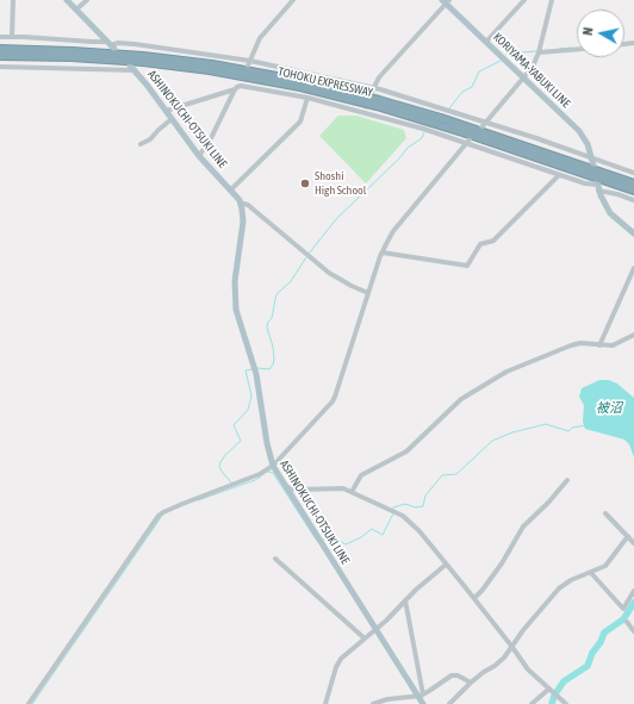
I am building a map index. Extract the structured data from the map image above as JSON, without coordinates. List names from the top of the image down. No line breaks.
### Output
{"streets":{"highway":["TOHOKU EXPRESSWAY"],"main road":["KORIYAMA-YABUKI LINE","ASHINOKUCHI-OTSUKI LINE"]},"water":["被沼"],"places":["Shoshi High School"],"north":"left"}
